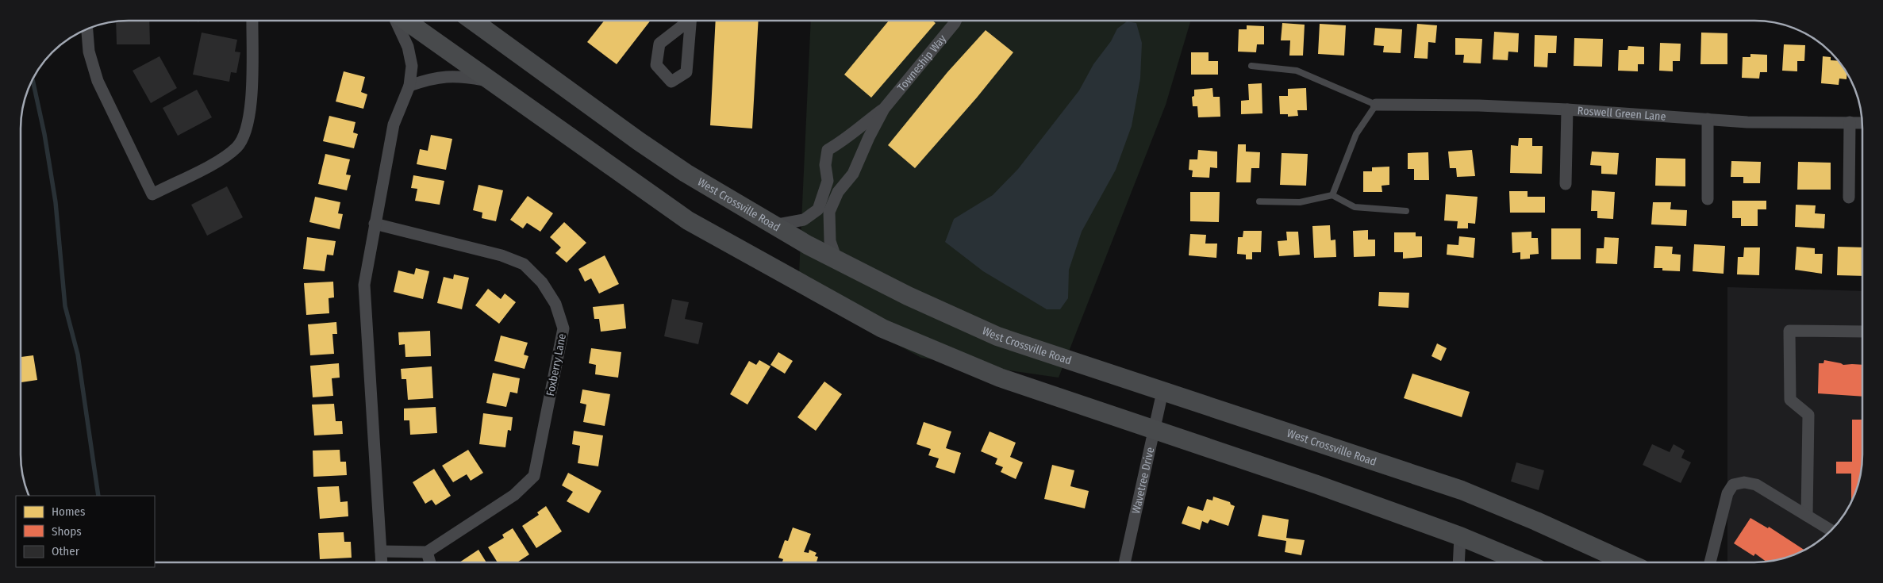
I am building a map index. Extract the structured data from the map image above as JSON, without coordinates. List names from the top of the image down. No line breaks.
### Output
{"streets":{"main road":["West Crossville Road"],"street":["Towneship Way","Roswell Green Lane","Foxberry Lane","Wavetree Drive"]},"crossings":[["West Crossville Road","Wavetree Drive"]],"legend":["Homes","Shops","Other"]}
